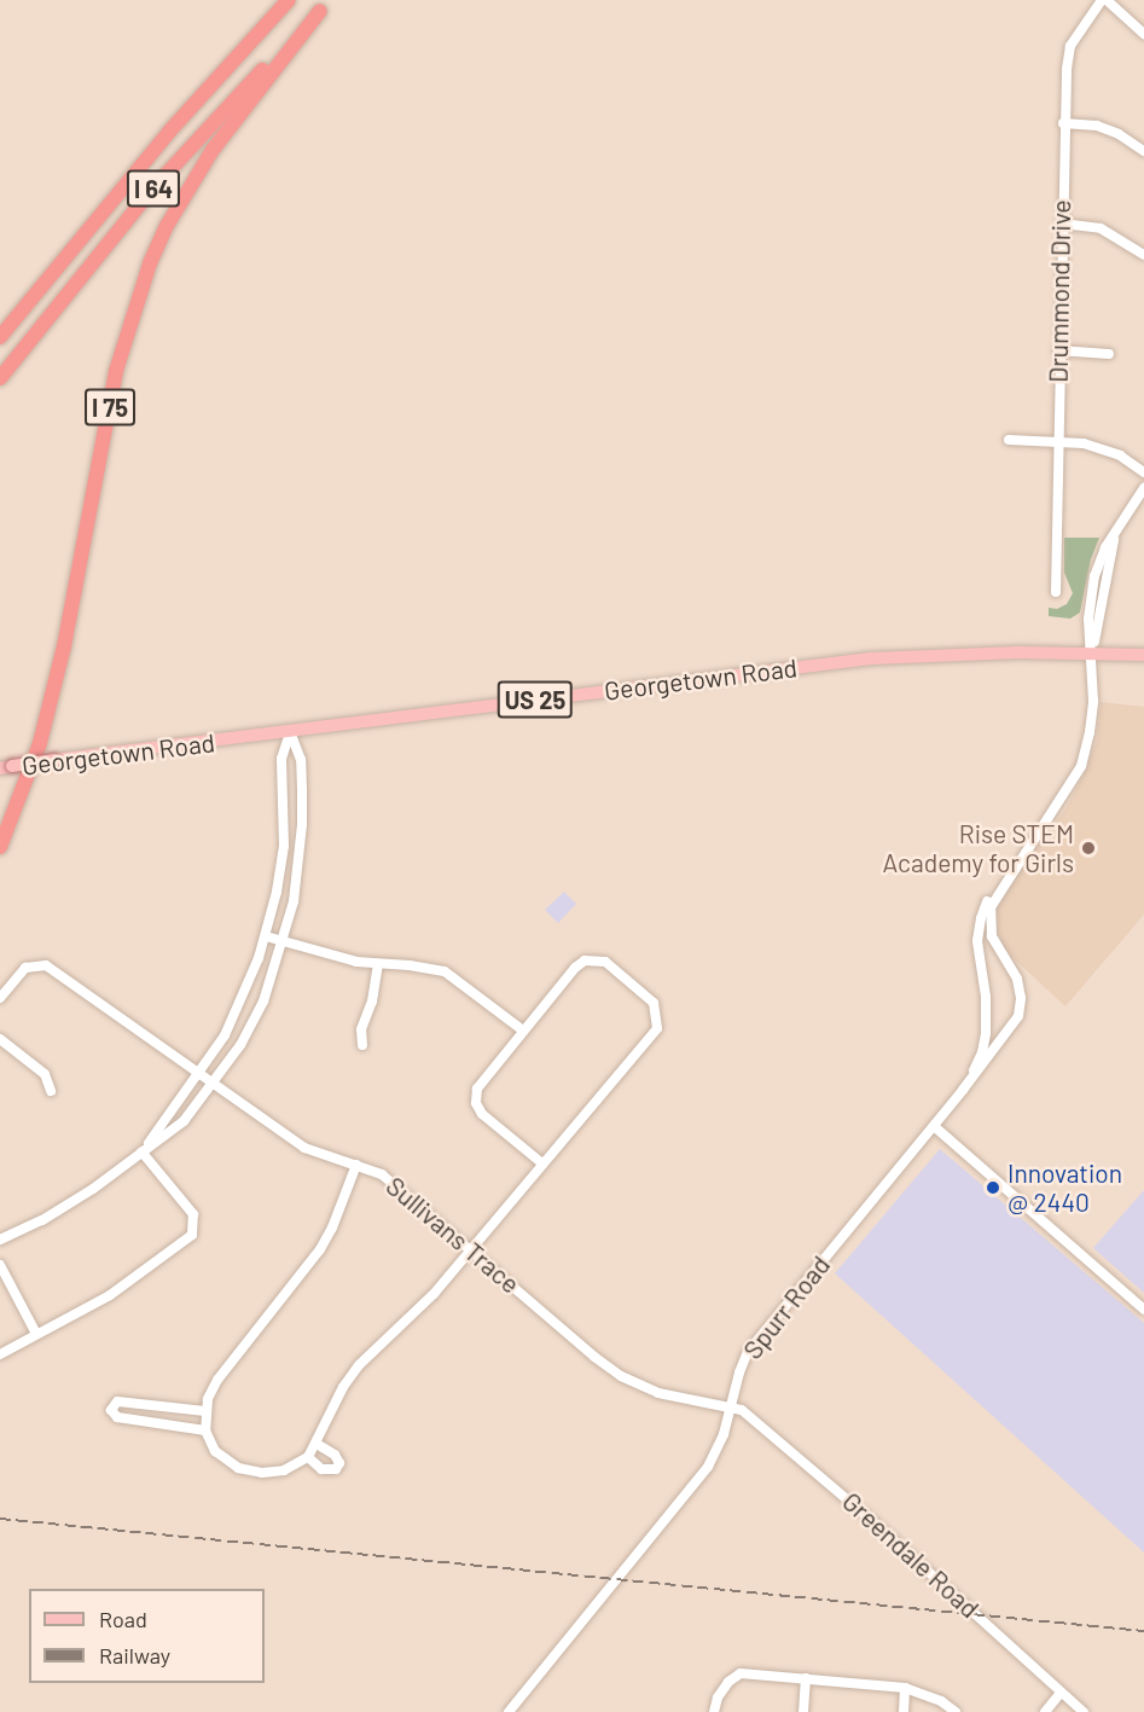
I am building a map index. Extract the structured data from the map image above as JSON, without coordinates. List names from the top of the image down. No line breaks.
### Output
{"streets":{"highway":["I 64","I 75"],"main road":["Georgetown Road","US 25"],"street":["Drummond Drive","Sullivans Trace","Spurr Road","Greendale Road"]},"crossings":[["I 64","I 75"],["Georgetown Road","Spurr Road"],["Sullivans Trace","Spurr Road"],["Sullivans Trace","Greendale Road"],["Spurr Road","Greendale Road"]],"places":["Rise STEM Academy for Girls","Innovation @ 2440"],"legend":["Road","Railway"]}
